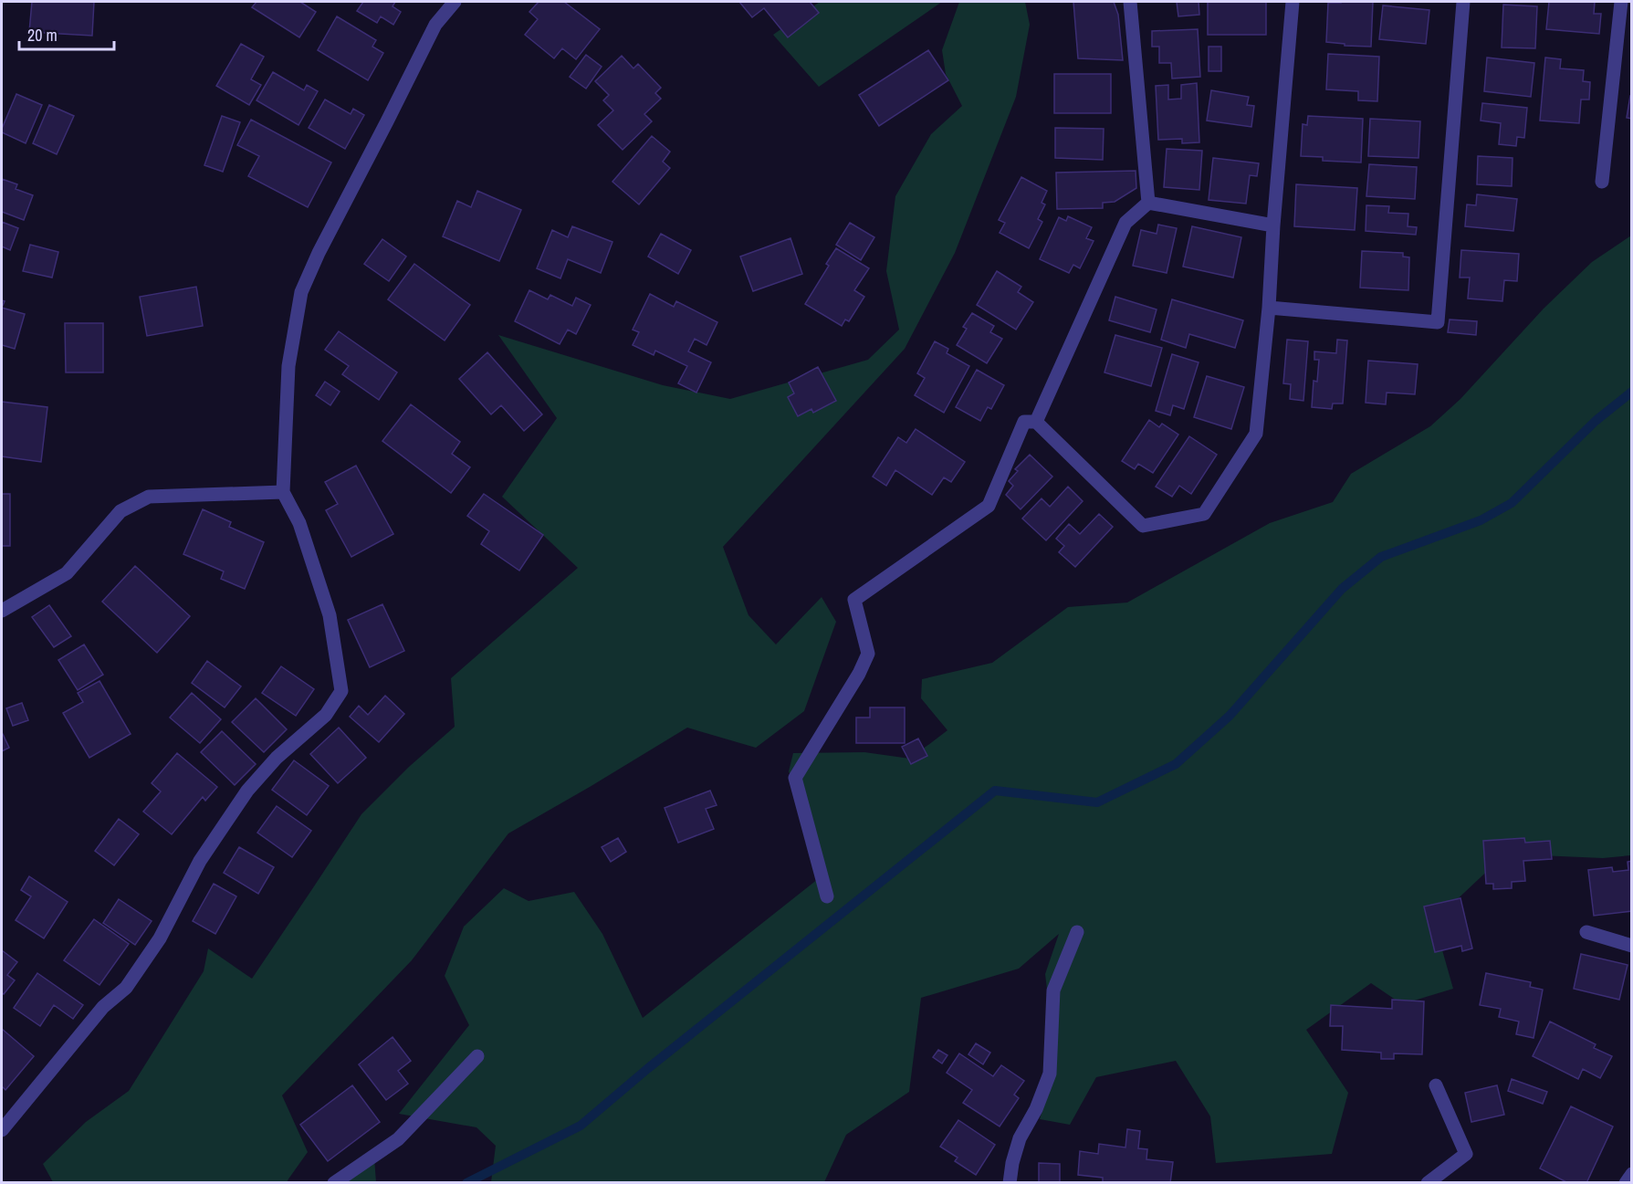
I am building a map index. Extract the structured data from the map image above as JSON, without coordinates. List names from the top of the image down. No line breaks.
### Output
{"scale_bar":"20 m"}
